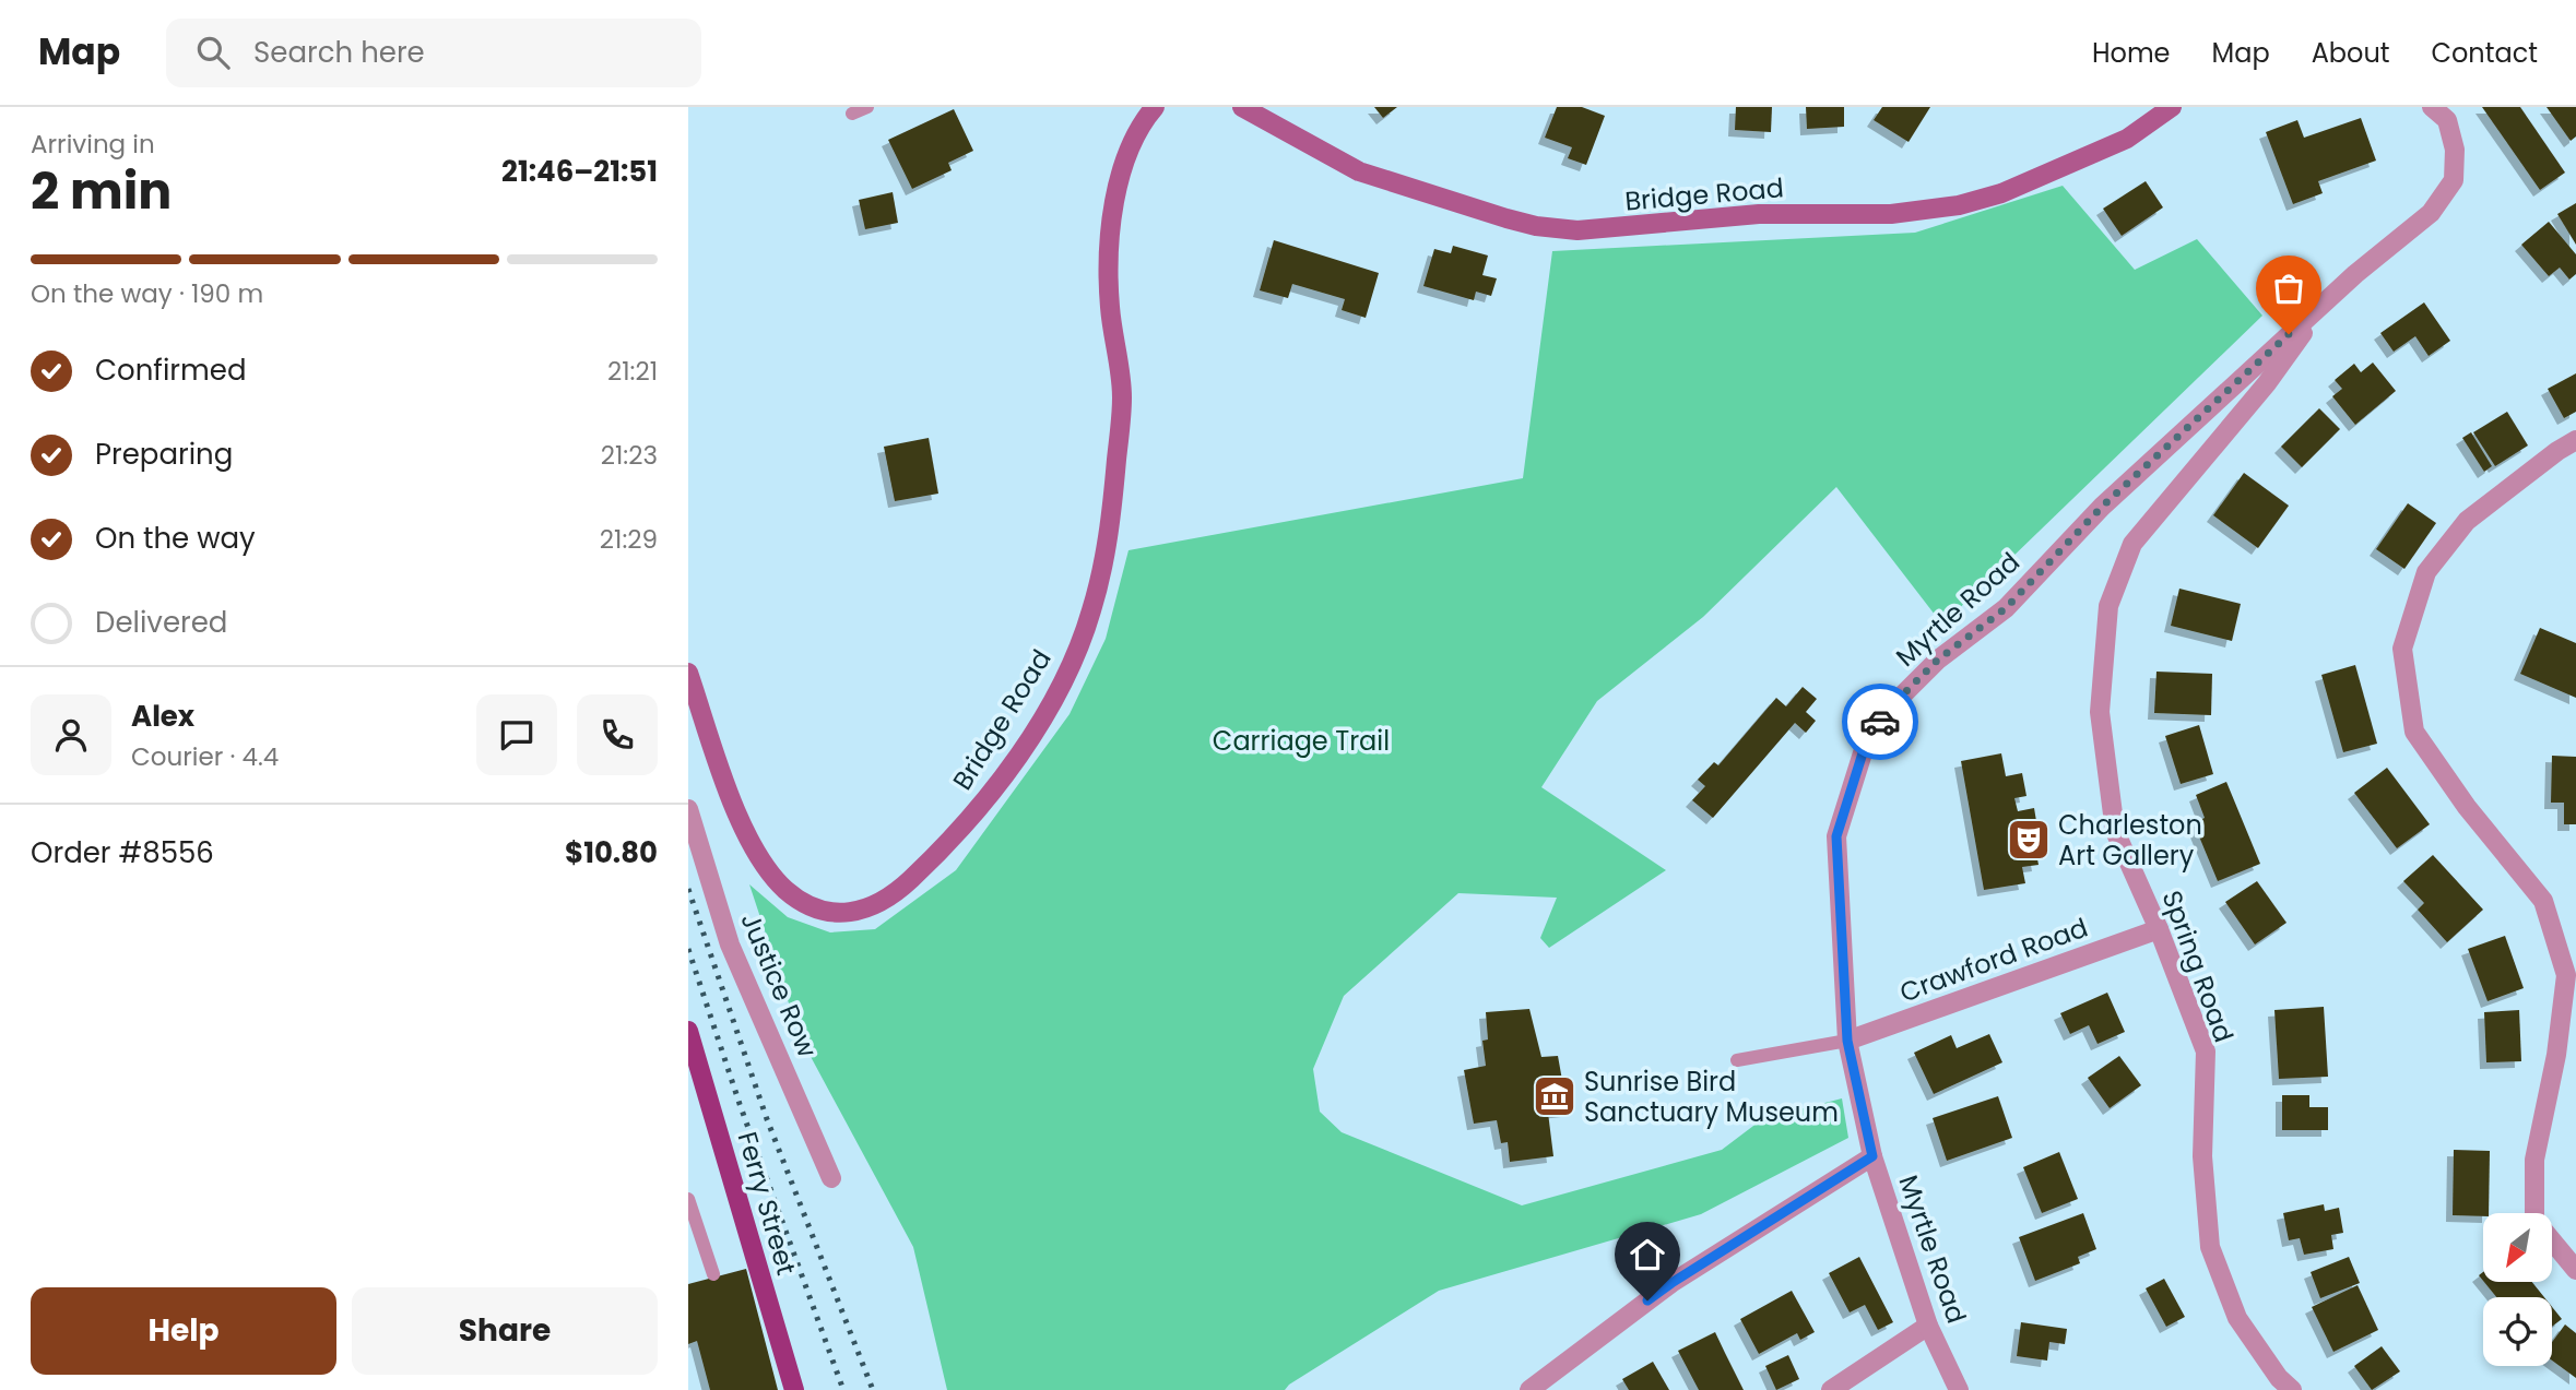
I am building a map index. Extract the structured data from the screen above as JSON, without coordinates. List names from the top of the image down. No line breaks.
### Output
{"streets":{"main road":["Ferry Street"],"street":["Bridge Road","Myrtle Road","Crawford Road","Spring Road","Justice Row"]},"crossings":[["Myrtle Road","Crawford Road"],["Myrtle Road","Spring Road"],["Crawford Road","Spring Road"]],"parks":["Carriage Trail"],"places":{"theatre":["Charleston Art Gallery"],"museum":["Sunrise Bird Sanctuary Museum"]},"north":"bottom left","page":{"header":"Map","search":"Search here","nav":["Home","Map","About","Contact"],"heading":["2 min","Arriving in","21:46–21:51"],"panel":["Alex","Courier · 4.4","Order #8556","$10.80"],"bar":"On the way · 190 m","list":[["Confirmed","21:21"],["Preparing","21:23"],["On the way","21:29"],"Delivered"],"buttons":["Help","Share"]}}
